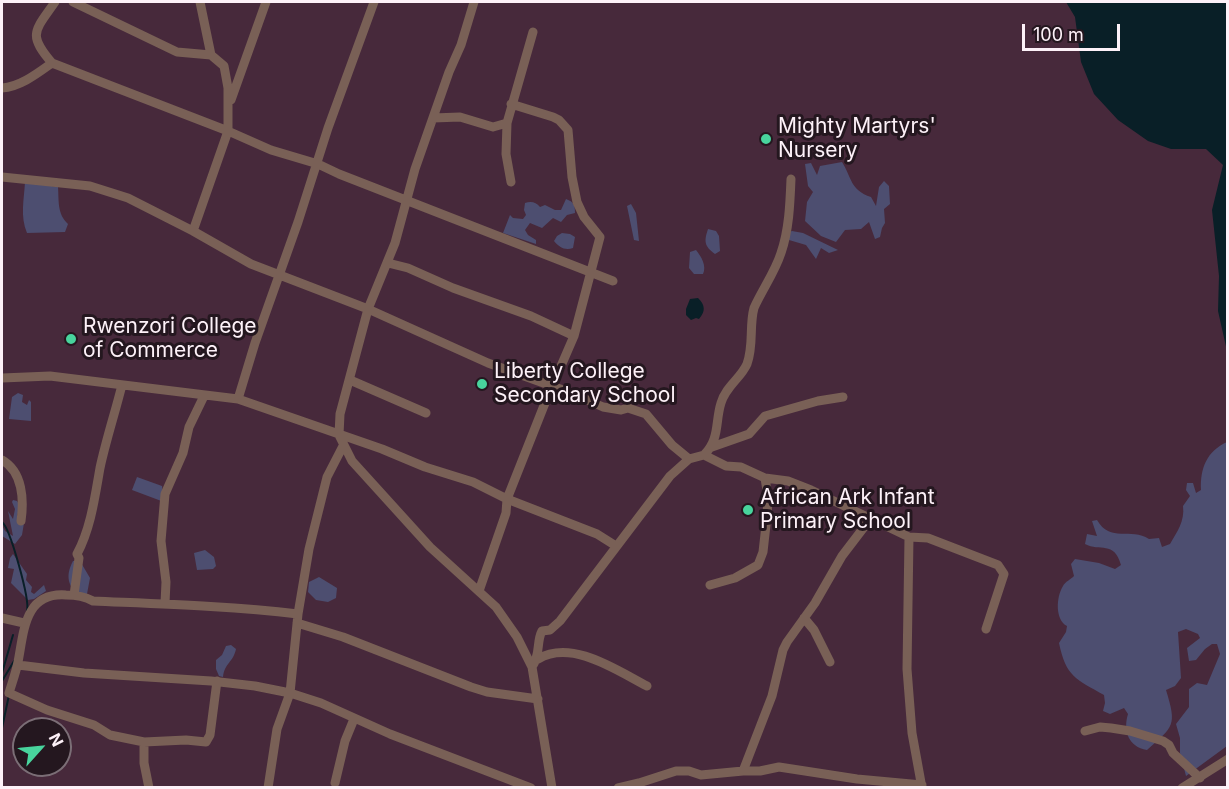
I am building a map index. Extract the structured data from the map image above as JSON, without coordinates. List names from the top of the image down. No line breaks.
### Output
{"places":["Mighty Martyrs' Nursery","Rwenzori College of Commerce","Liberty College Secondary School","African Ark Infant Primary School"],"scale_bar":"100 m","north":"top right"}
